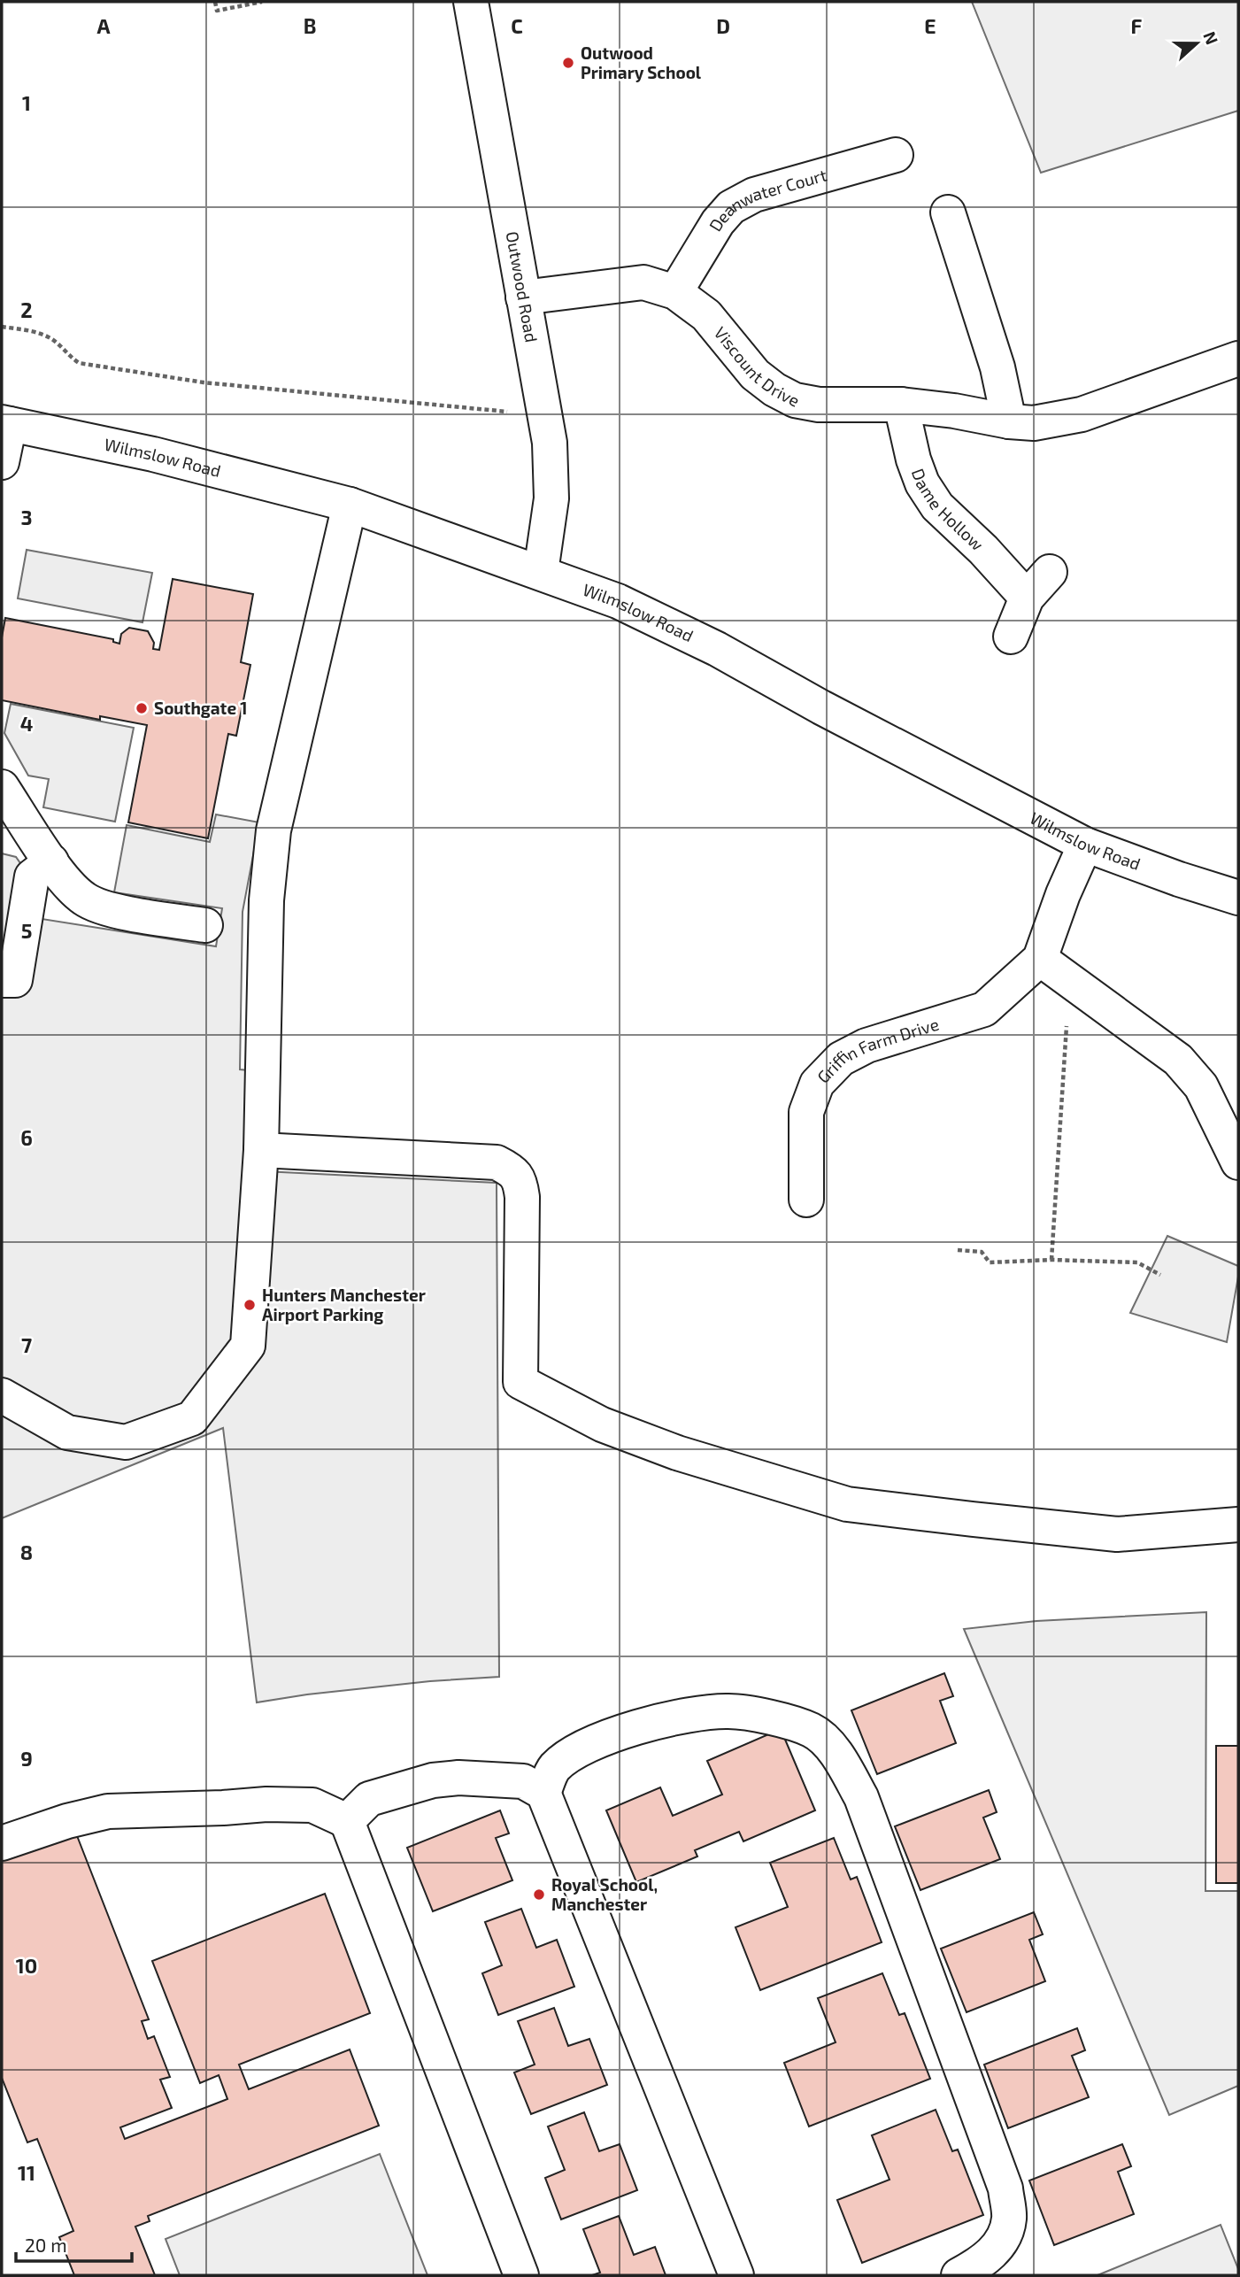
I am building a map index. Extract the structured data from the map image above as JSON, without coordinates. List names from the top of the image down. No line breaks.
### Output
{"streets":{"street":["Deanwater Court","Outwood Road","Viscount Drive","Wilmslow Road","Dame Hollow","Griffin Farm Drive"]},"crossings":[["Deanwater Court","Viscount Drive"],["Outwood Road","Viscount Drive"],["Outwood Road","Wilmslow Road"],["Viscount Drive","Dame Hollow"],["Wilmslow Road","Griffin Farm Drive"]],"places":["Outwood Primary School","Southgate 1","Hunters Manchester Airport Parking","Royal School, Manchester"],"scale_bar":"20 m","north":"right","grid":{"columns":["A","B","C","D","E","F"],"rows":["1","2","3","4","5","6","7","8","9","10","11"]}}
